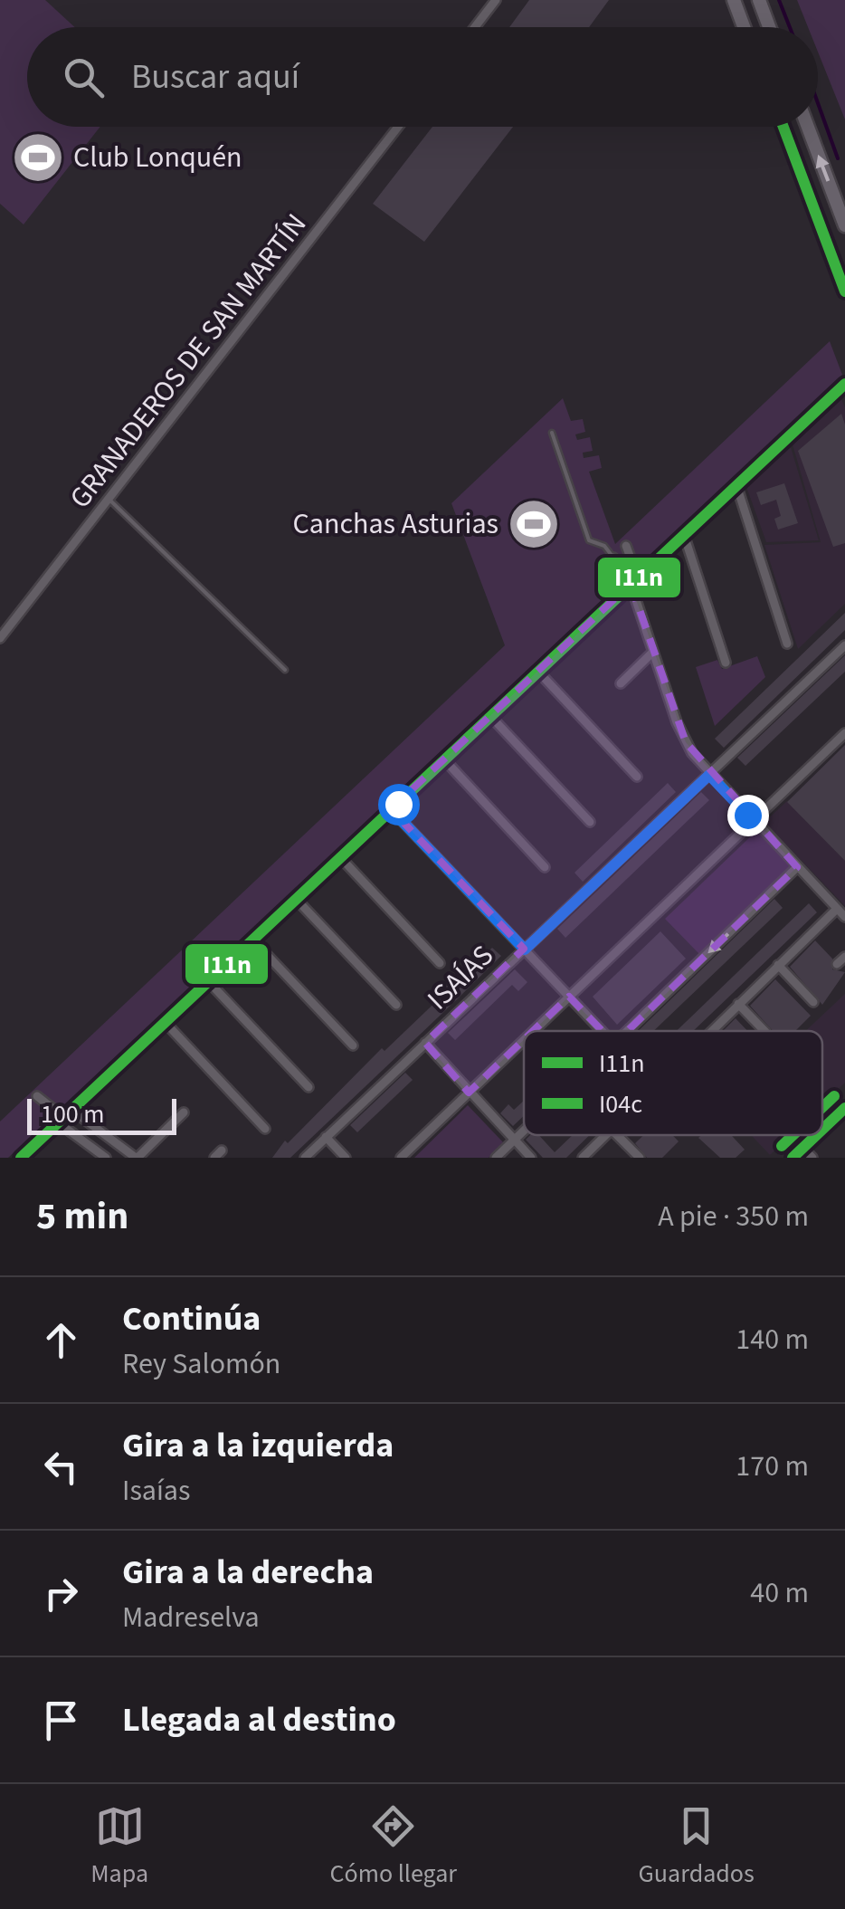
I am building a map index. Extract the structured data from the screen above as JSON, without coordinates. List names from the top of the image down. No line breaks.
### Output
{"streets":{"street":["GRANADEROS DE SAN MARTÍN","ISAÍAS"]},"places":{"sports":["Club Lonquén","Canchas Asturias"]},"lines":["transit line I11n","transit line I04c"],"legend":["I11n","I04c"],"scale_bar":"100 m","page":{"search":"Buscar aquí","scale":"100 m","heading":["5 min","A pie · 350 m"],"list":[["Continúa","Rey Salomón","140 m"],["Gira a la izquierda","Isaías","170 m"],["Gira a la derecha","Madreselva","40 m"],"Llegada al destino"],"nav":["Mapa","Cómo llegar","Guardados"]}}
